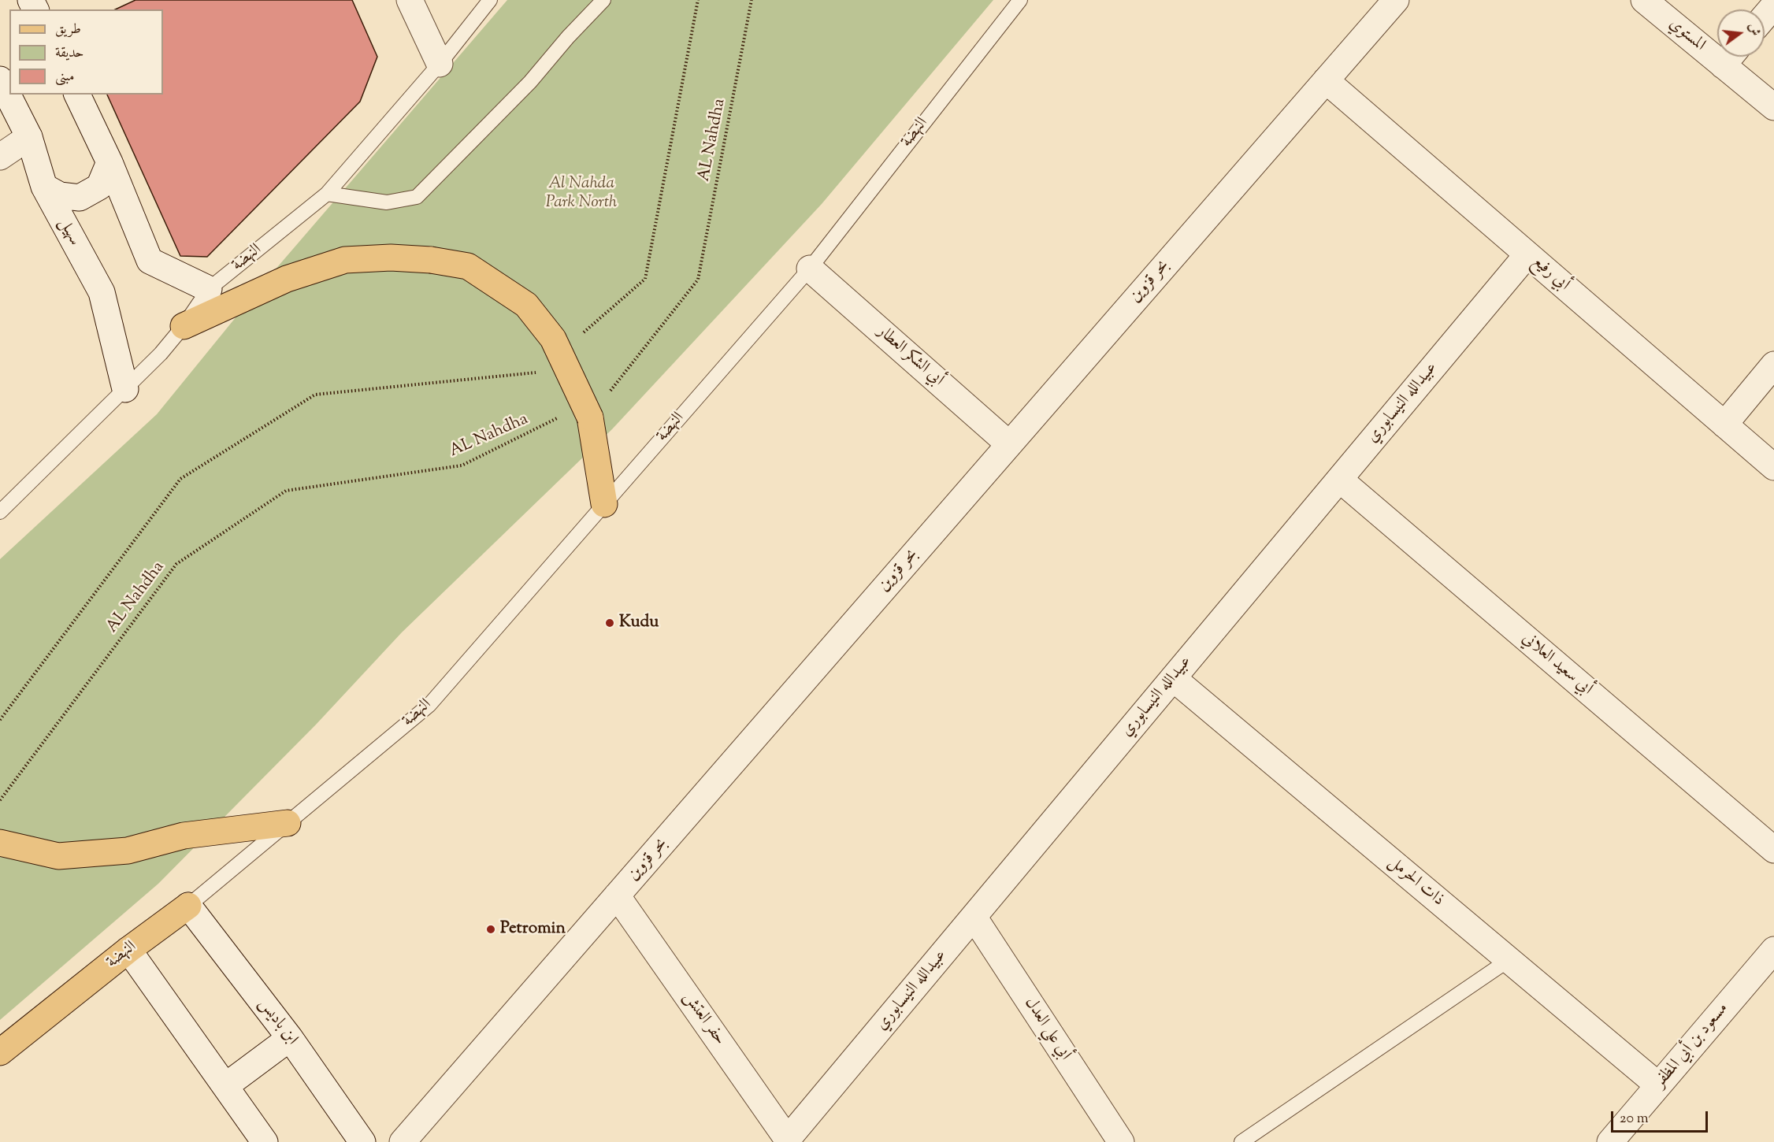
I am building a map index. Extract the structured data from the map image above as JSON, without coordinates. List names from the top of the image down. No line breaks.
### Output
{"streets":{"main road":["النهضة"],"street":["المستوي","سهيل","أبي رفيع","بحر قزوين","أبي الشكر العطار","عبيدالله النيسابوري","أبي سعيد العلاني","ذات الحرمل","حفر العتش","ابن باديس","أبي علي العدل","مسعود بن أبي المظفر"],"path":["AL Nahdha"]},"crossings":[["النهضة","سهيل"],["النهضة","أبي الشكر العطار"],["النهضة","ابن باديس"],["أبي رفيع","بحر قزوين"],["أبي رفيع","عبيدالله النيسابوري"],["بحر قزوين","أبي الشكر العطار"],["بحر قزوين","حفر العتش"],["عبيدالله النيسابوري","أبي سعيد العلاني"],["عبيدالله النيسابوري","ذات الحرمل"],["عبيدالله النيسابوري","حفر العتش"],["عبيدالله النيسابوري","أبي علي العدل"],["ذات الحرمل","مسعود بن أبي المظفر"]],"parks":["Al Nahda Park North"],"places":["Kudu","Petromin"],"legend":["طريق","حديقة","مبنى"],"scale_bar":"20 m","north":"right"}
